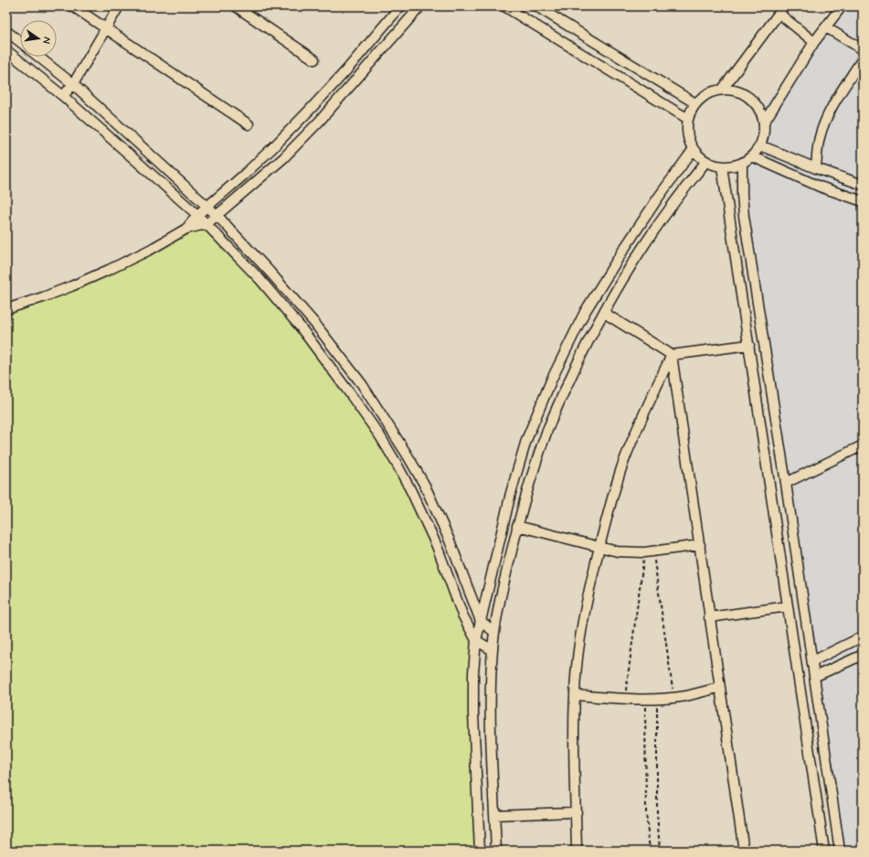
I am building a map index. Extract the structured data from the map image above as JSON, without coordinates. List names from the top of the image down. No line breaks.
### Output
{"north":"right"}
